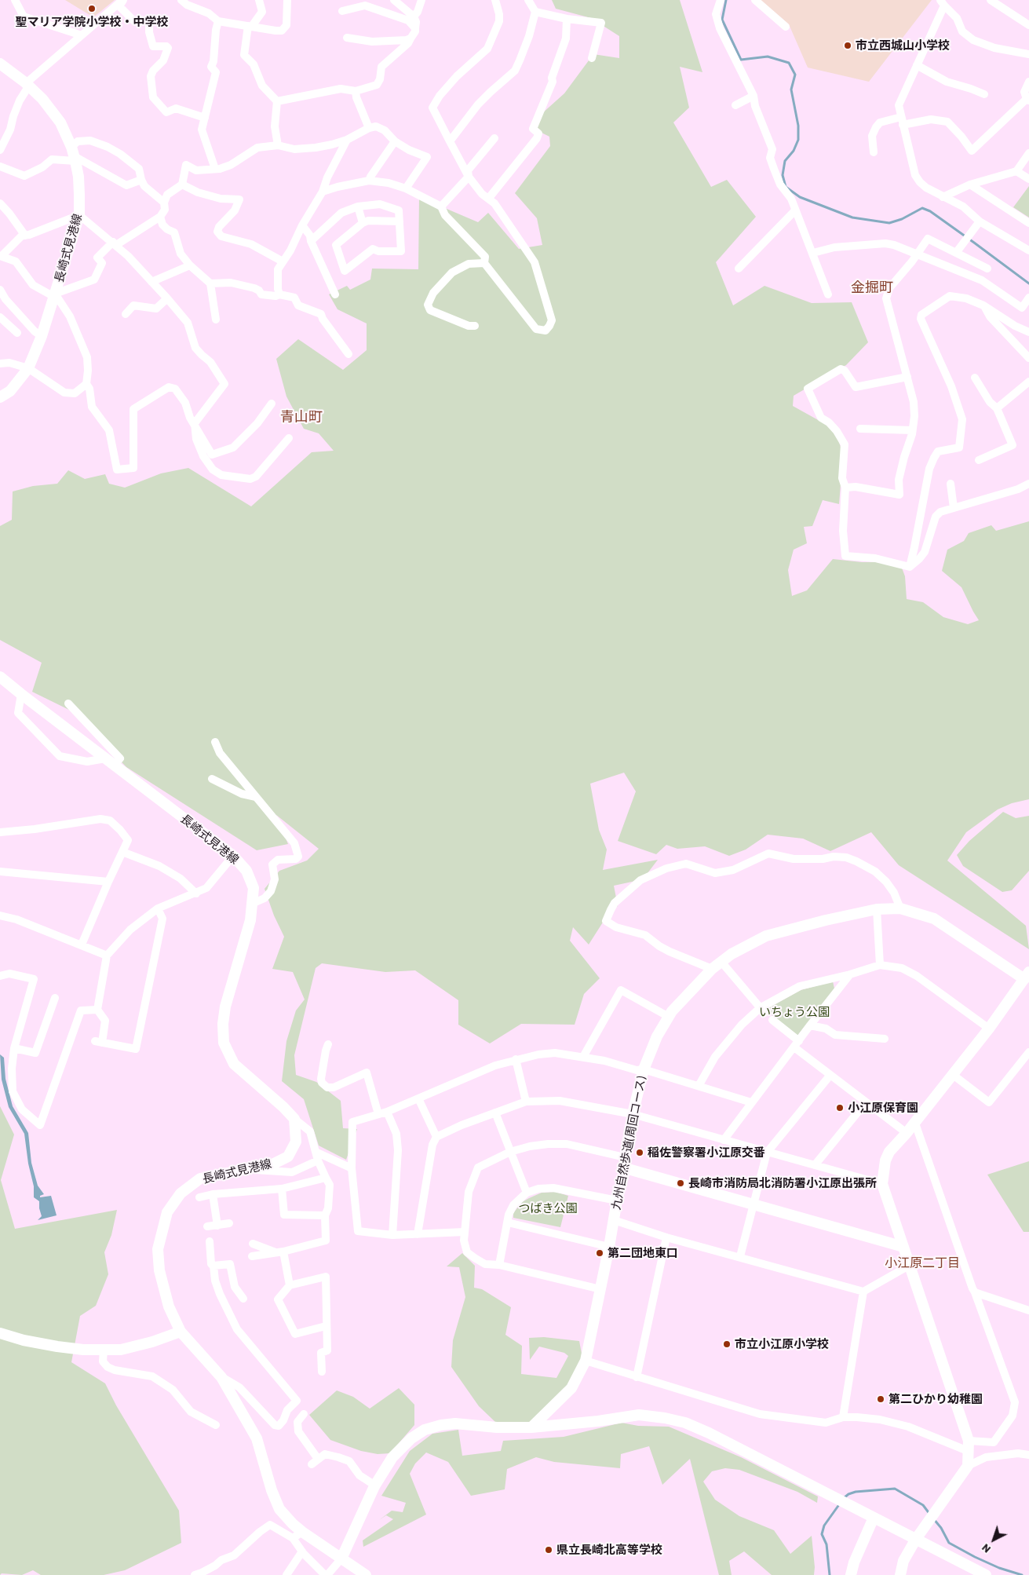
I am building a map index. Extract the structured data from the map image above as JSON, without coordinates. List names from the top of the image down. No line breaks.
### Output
{"streets":{"street":["長崎式見港線","九州自然歩道(周回コース)"]},"districts":["金掘町","青山町","小江原二丁目"],"parks":["いちょう公園","つばき公園"],"places":["聖マリア学院小学校・中学校","市立西城山小学校","小江原保育園","稲佐警察署小江原交番","長崎市消防局北消防署小江原出張所","第二団地東口","市立小江原小学校","第二ひかり幼稚園","県立長崎北高等学校"],"north":"bottom left"}
